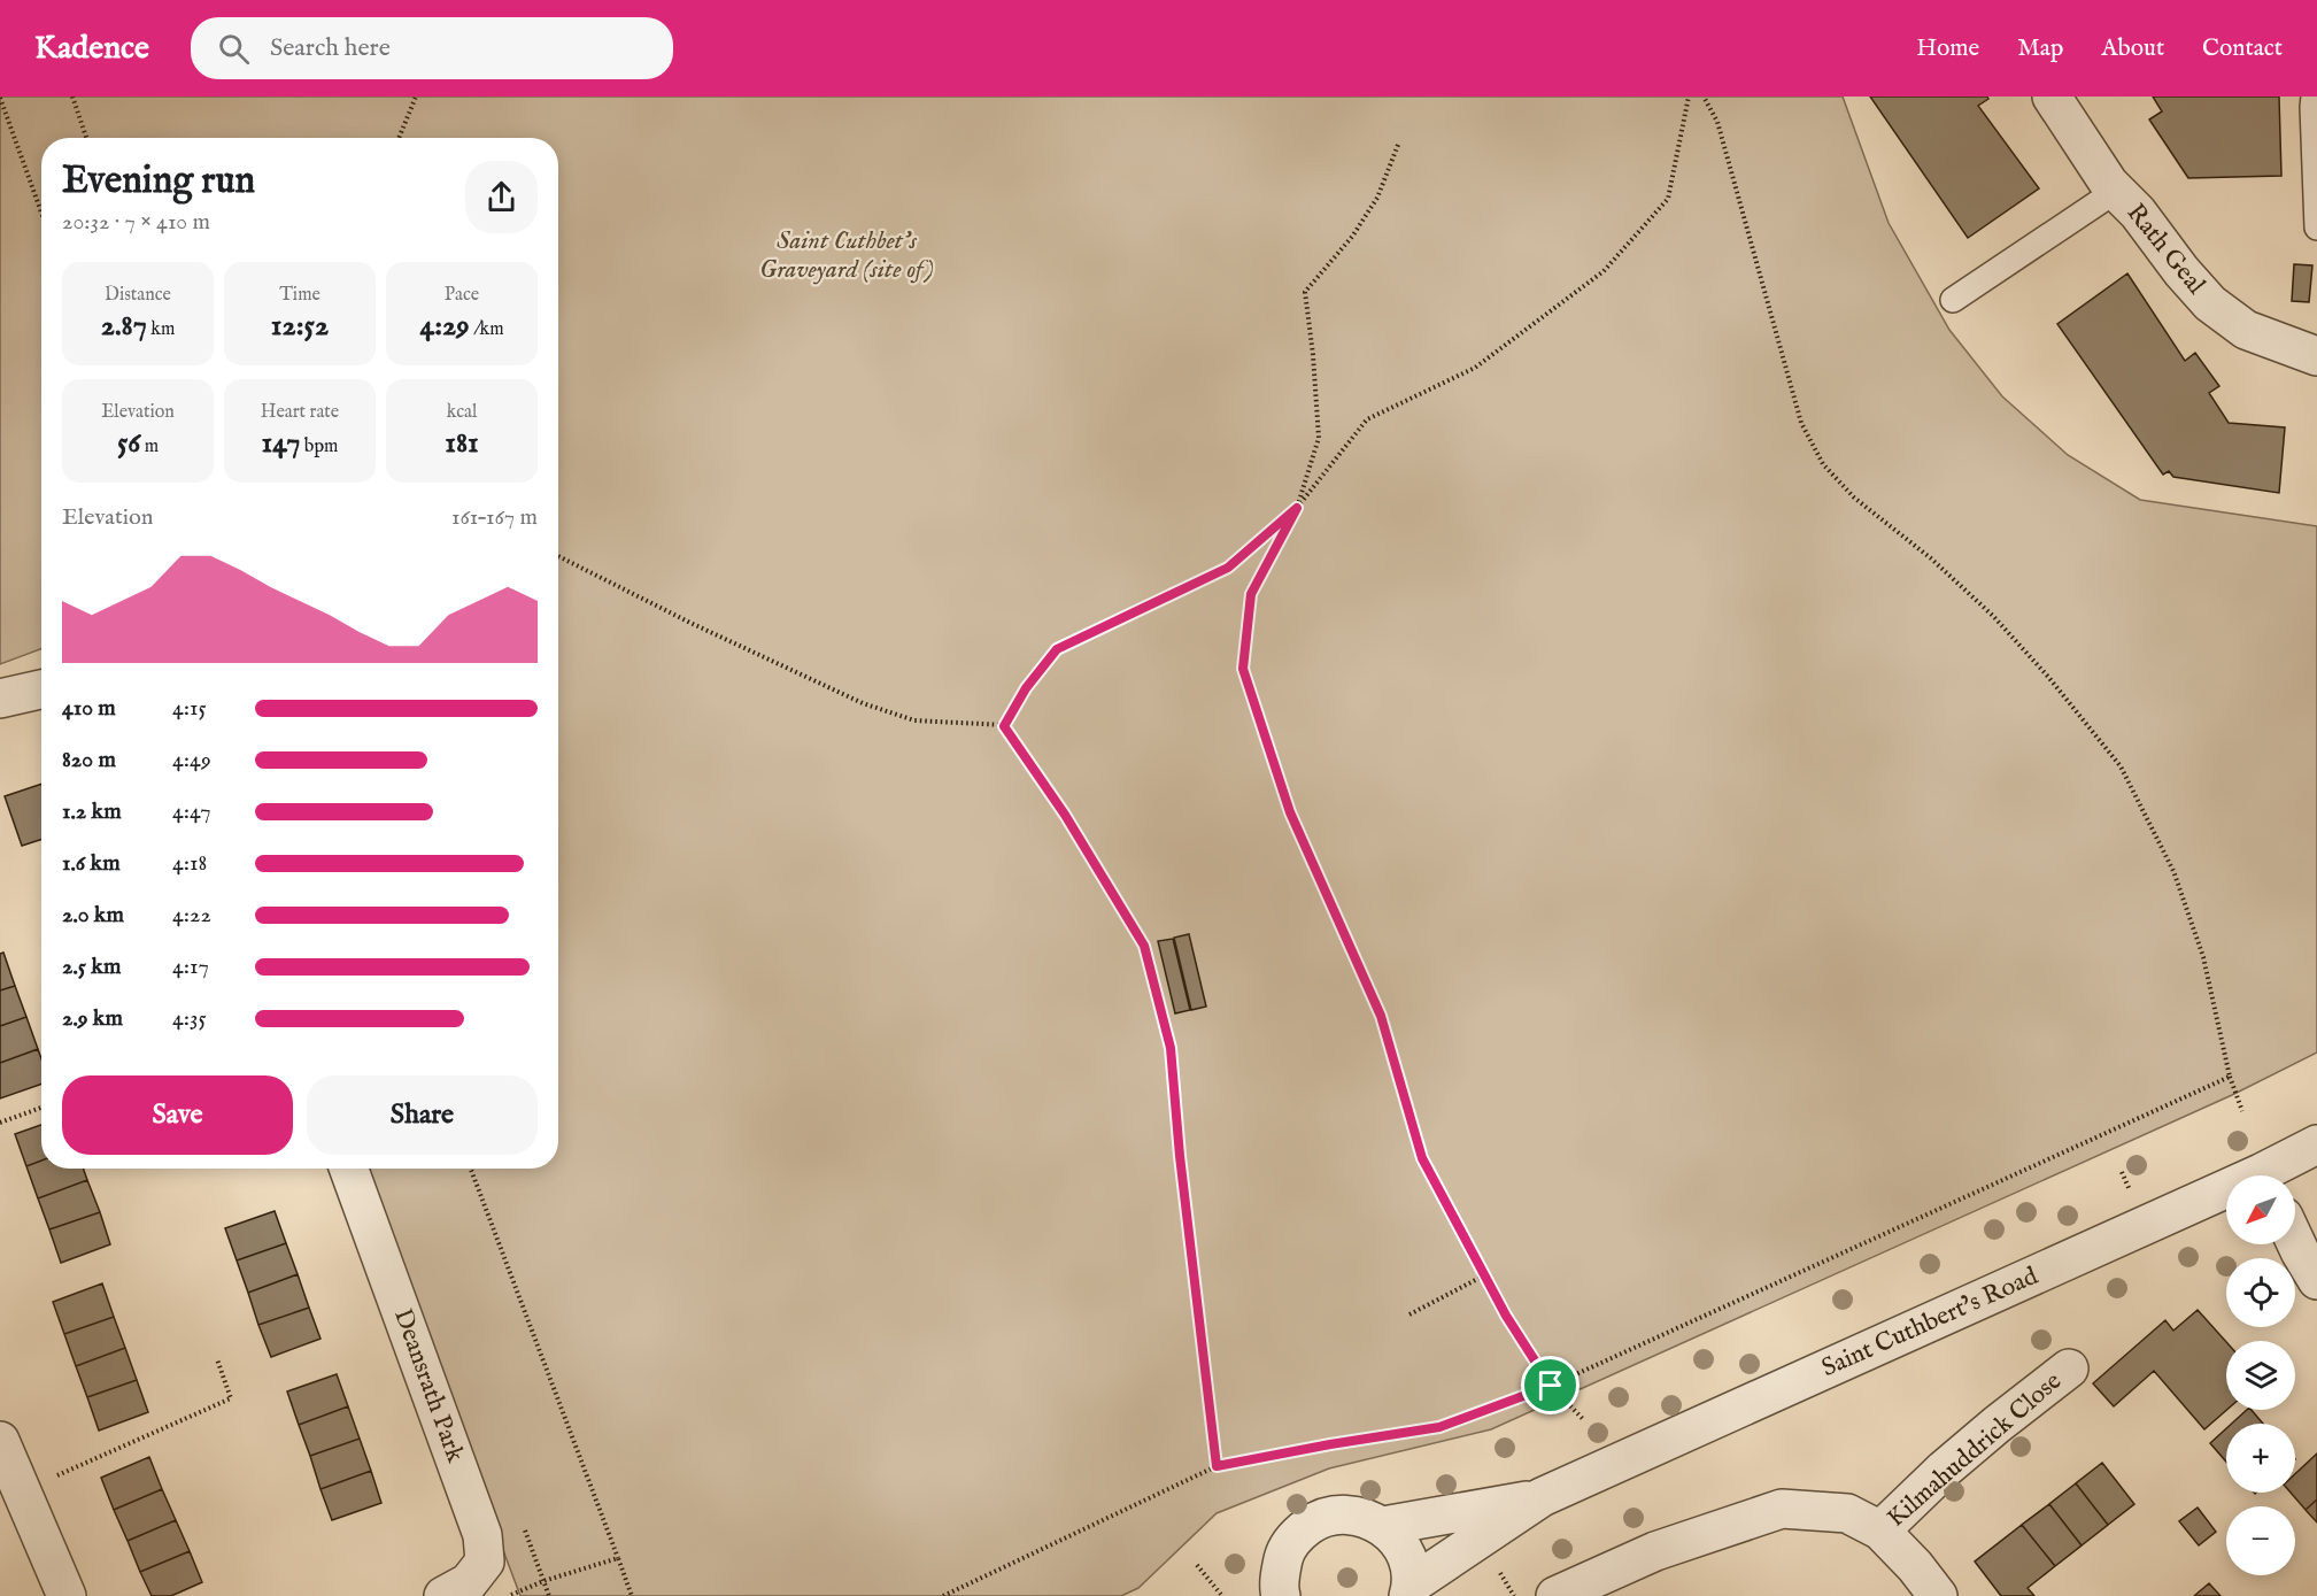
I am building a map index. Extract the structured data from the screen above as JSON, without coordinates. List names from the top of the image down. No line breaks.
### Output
{"streets":{"street":["Rath Geal","Saint Cuthbert’s Road","Deansrath Park","Kilmahuddrick Close"]},"parks":["Saint Cuthbet's Graveyard (site of)"],"north":"bottom left","page":{"header":"Kadence","search":"Search here","nav":["Home","Map","About","Contact"],"heading":["Evening run","20:32 · 7 × 410 m"],"stats":[["Distance","2.87 km"],["Time","12:52"],["Pace","4:29 /km"],["Elevation","56 m"],["Heart rate","147 bpm"],["kcal","181"]],"chart":["Elevation","161–167 m"],"list":[{"name":"410 m","note":"4:15"},{"name":"820 m","note":"4:49"},{"name":"1.2 km","note":"4:47"},{"name":"1.6 km","note":"4:18"},{"name":"2.0 km","note":"4:22"},{"name":"2.5 km","note":"4:17"},{"name":"2.9 km","note":"4:35"}],"buttons":["Save","Share"],"map_buttons":["+","−"]}}
